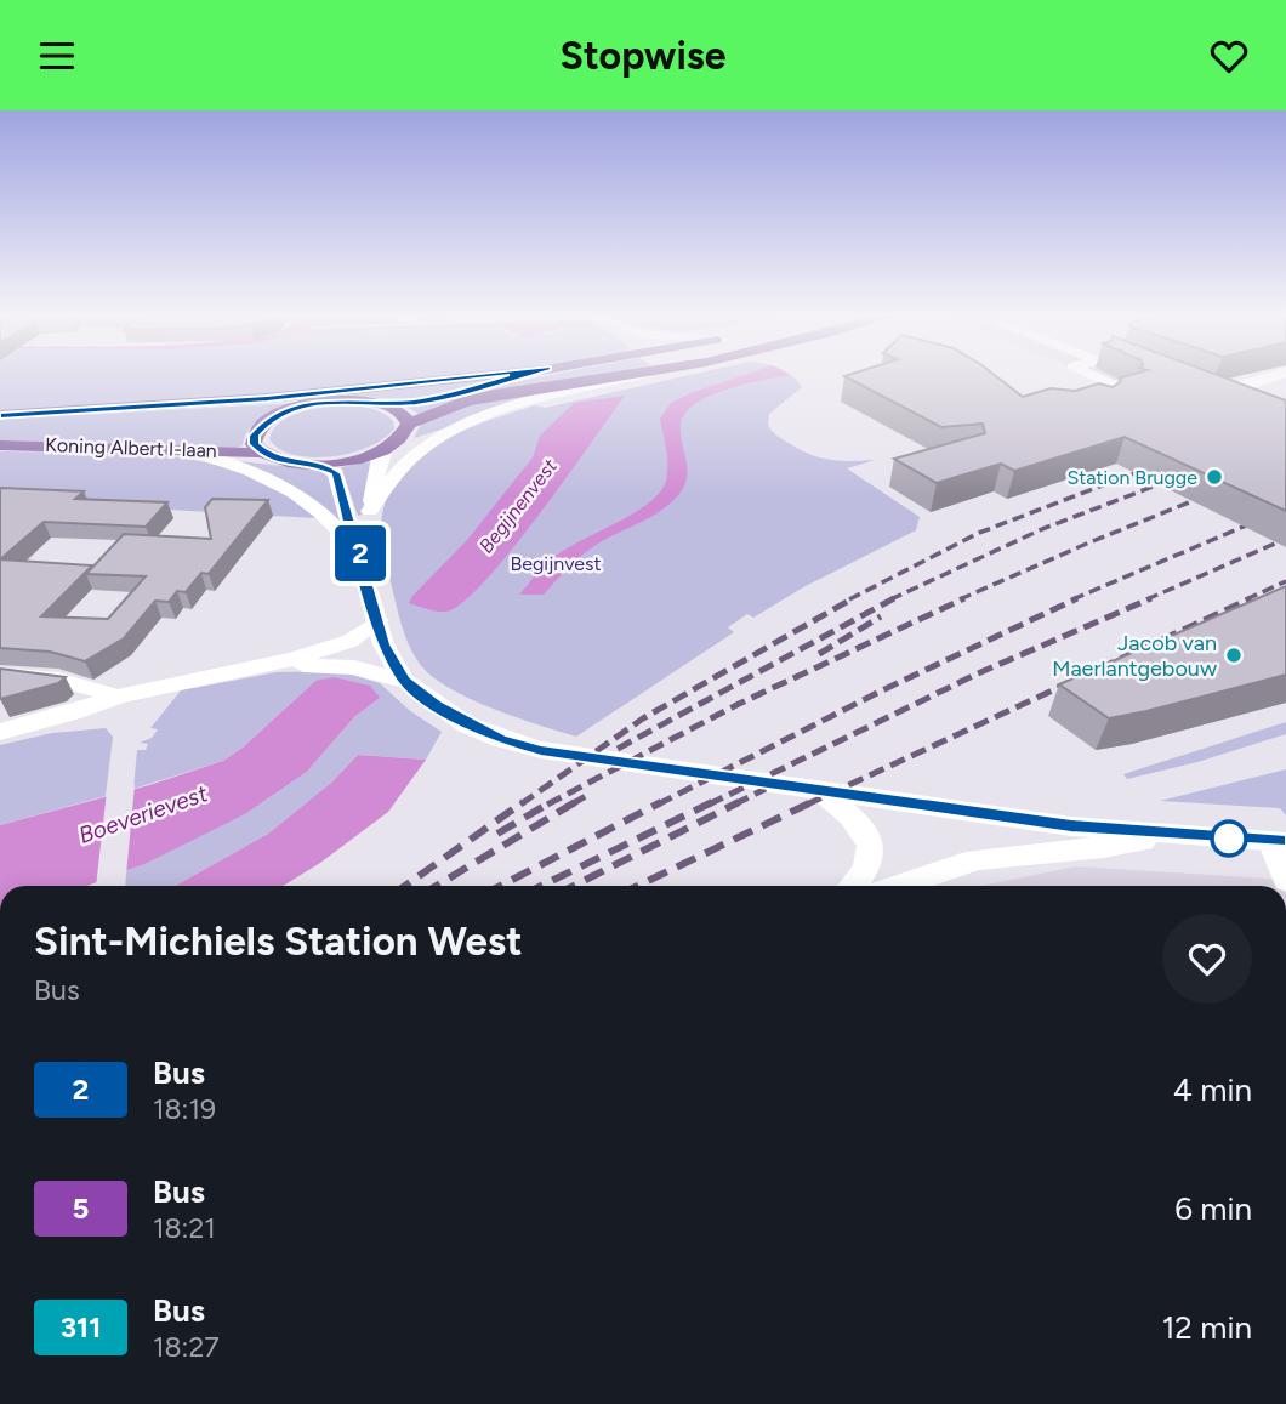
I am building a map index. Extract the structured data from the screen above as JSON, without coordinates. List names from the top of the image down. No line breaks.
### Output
{"streets":{"main road":["Koning Albert I-laan"]},"water":["Begijnenvest","Boeverievest"],"parks":["Begijnvest"],"places":["Station Brugge","Jacob van Maerlantgebouw"],"lines":["bus line 2"],"page":{"header":"Stopwise","on_map":"2","heading":["Sint-Michiels Station West","Bus"],"list":[{"mark":"2","name":"Bus","note":"18:19","value":"4 min"},{"mark":"5","name":"Bus","note":"18:21","value":"6 min"},{"mark":"311","name":"Bus","note":"18:27","value":"12 min"}]}}
